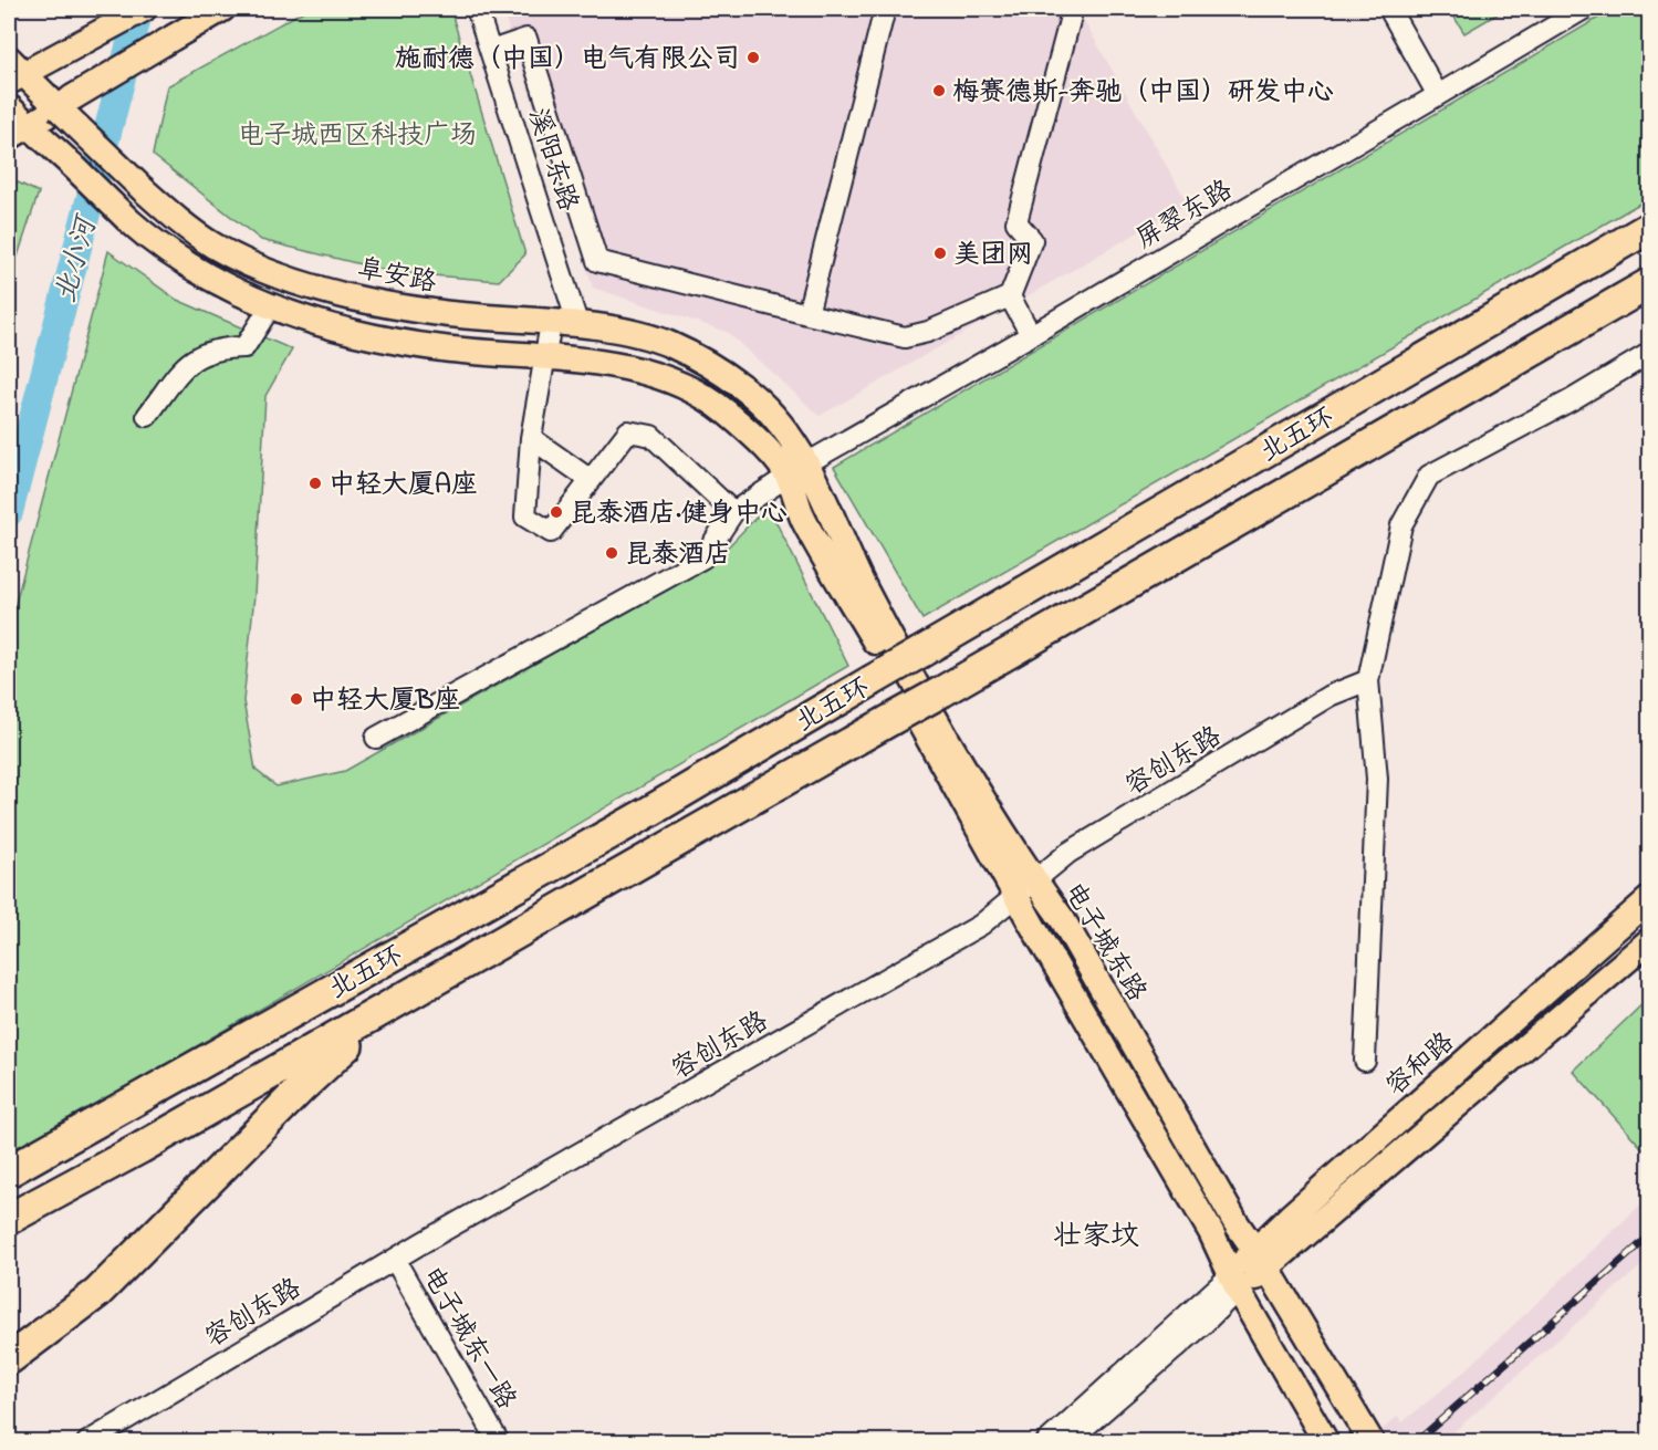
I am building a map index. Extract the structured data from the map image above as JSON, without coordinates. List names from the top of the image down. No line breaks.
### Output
{"streets":{"highway":["北五环"],"main road":["阜安路","电子城东路","容和路"],"street":["溪阳东路","屏翠东路","容创东路","电子城东一路"]},"crossings":[["溪阳东路","阜安路"],["屏翠东路","阜安路"],["屏翠东路","电子城东路"],["阜安路","电子城东路"],["容创东路","电子城东路"],["容创东路","电子城东一路"],["电子城东路","容和路"]],"districts":["壮家坟"],"water":["北小河"],"parks":["电子城西区科技广场"],"places":["施耐德（中国）电气有限公司","梅赛德斯-奔驰（中国）研发中心","美团网","中轻大厦A座","昆泰酒店·健身中心","昆泰酒店","中轻大厦B座"]}
